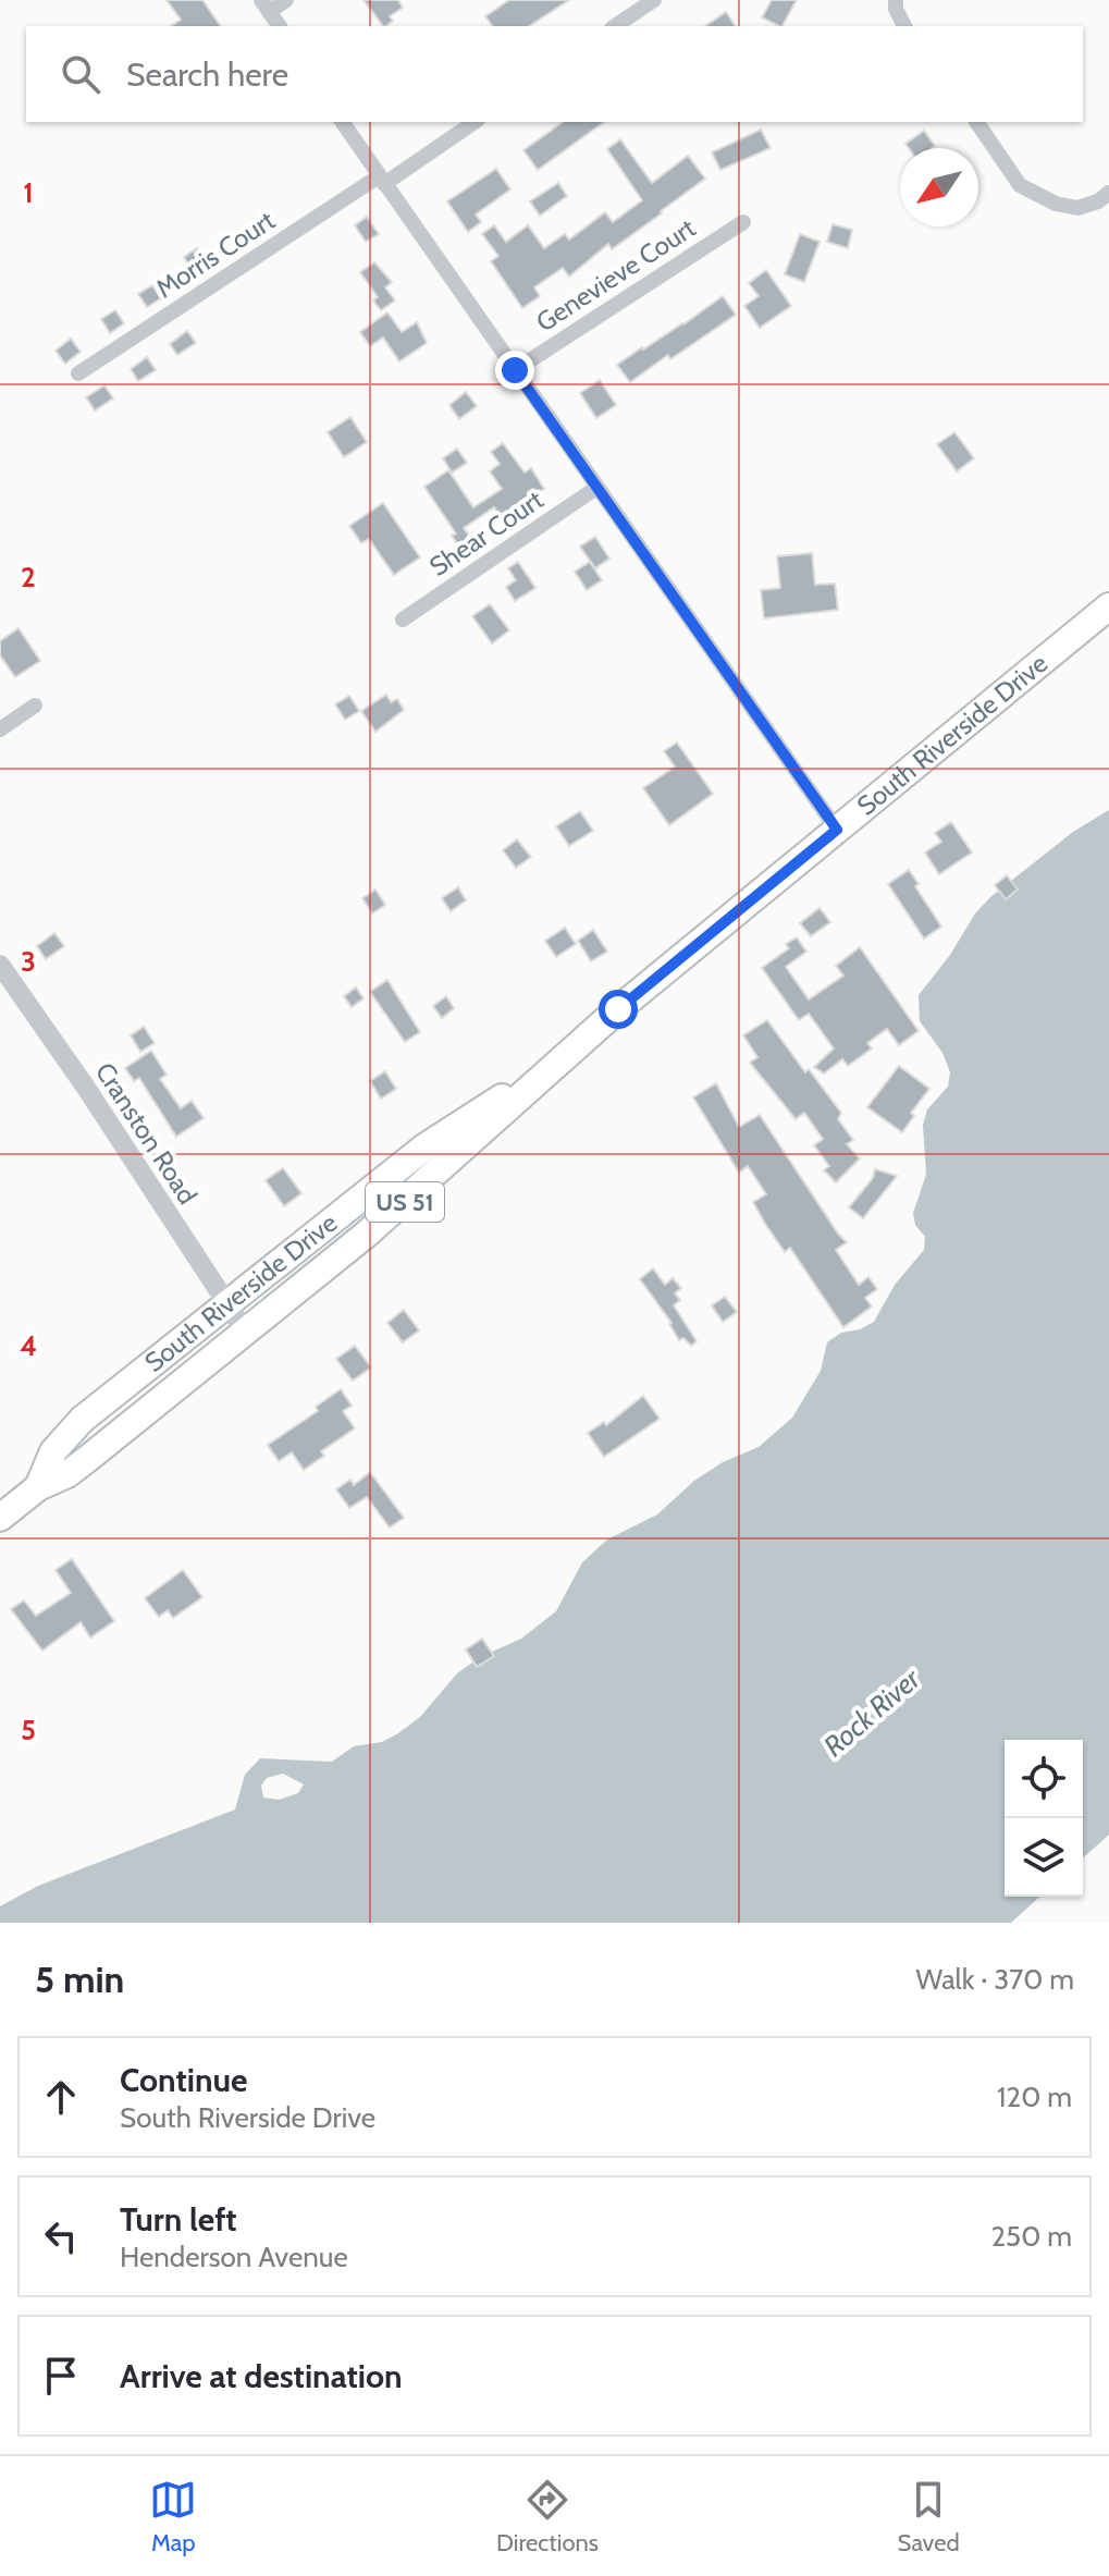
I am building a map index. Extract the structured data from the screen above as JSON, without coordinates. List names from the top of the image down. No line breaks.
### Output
{"streets":{"main road":["South Riverside Drive","US 51"],"street":["Morris Court","Genevieve Court","Shear Court","Cranston Road"]},"crossings":[["South Riverside Drive","Cranston Road"]],"water":["Rock River"],"north":"bottom left","page":{"search":"Search here","heading":["5 min","Walk · 370 m"],"list":[["Continue","South Riverside Drive","120 m"],["Turn left","Henderson Avenue","250 m"],"Arrive at destination"],"nav":["Map","Directions","Saved"]},"grid":{"rows":["1","2","3","4","5"]}}
